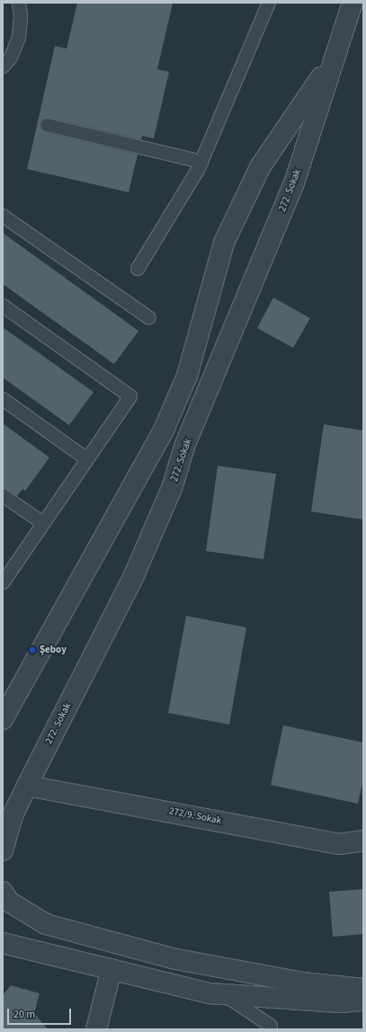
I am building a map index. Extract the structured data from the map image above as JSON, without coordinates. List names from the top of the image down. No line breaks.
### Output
{"streets":{"street":["272. Sokak","272/9. Sokak"]},"crossings":[["272. Sokak","272/9. Sokak"]],"places":["Şeboy"],"scale_bar":"20 m"}
